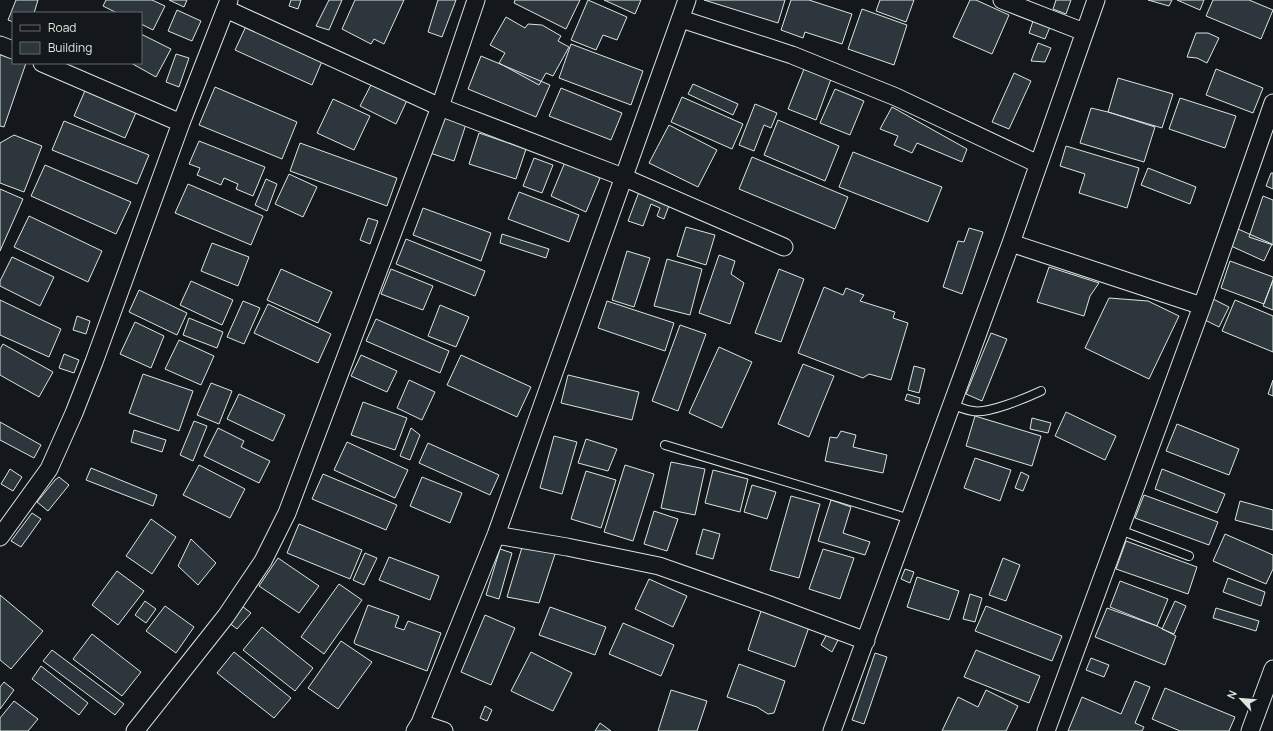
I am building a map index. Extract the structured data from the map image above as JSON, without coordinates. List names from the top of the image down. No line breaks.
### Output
{"legend":["Road","Building"],"north":"top left"}
